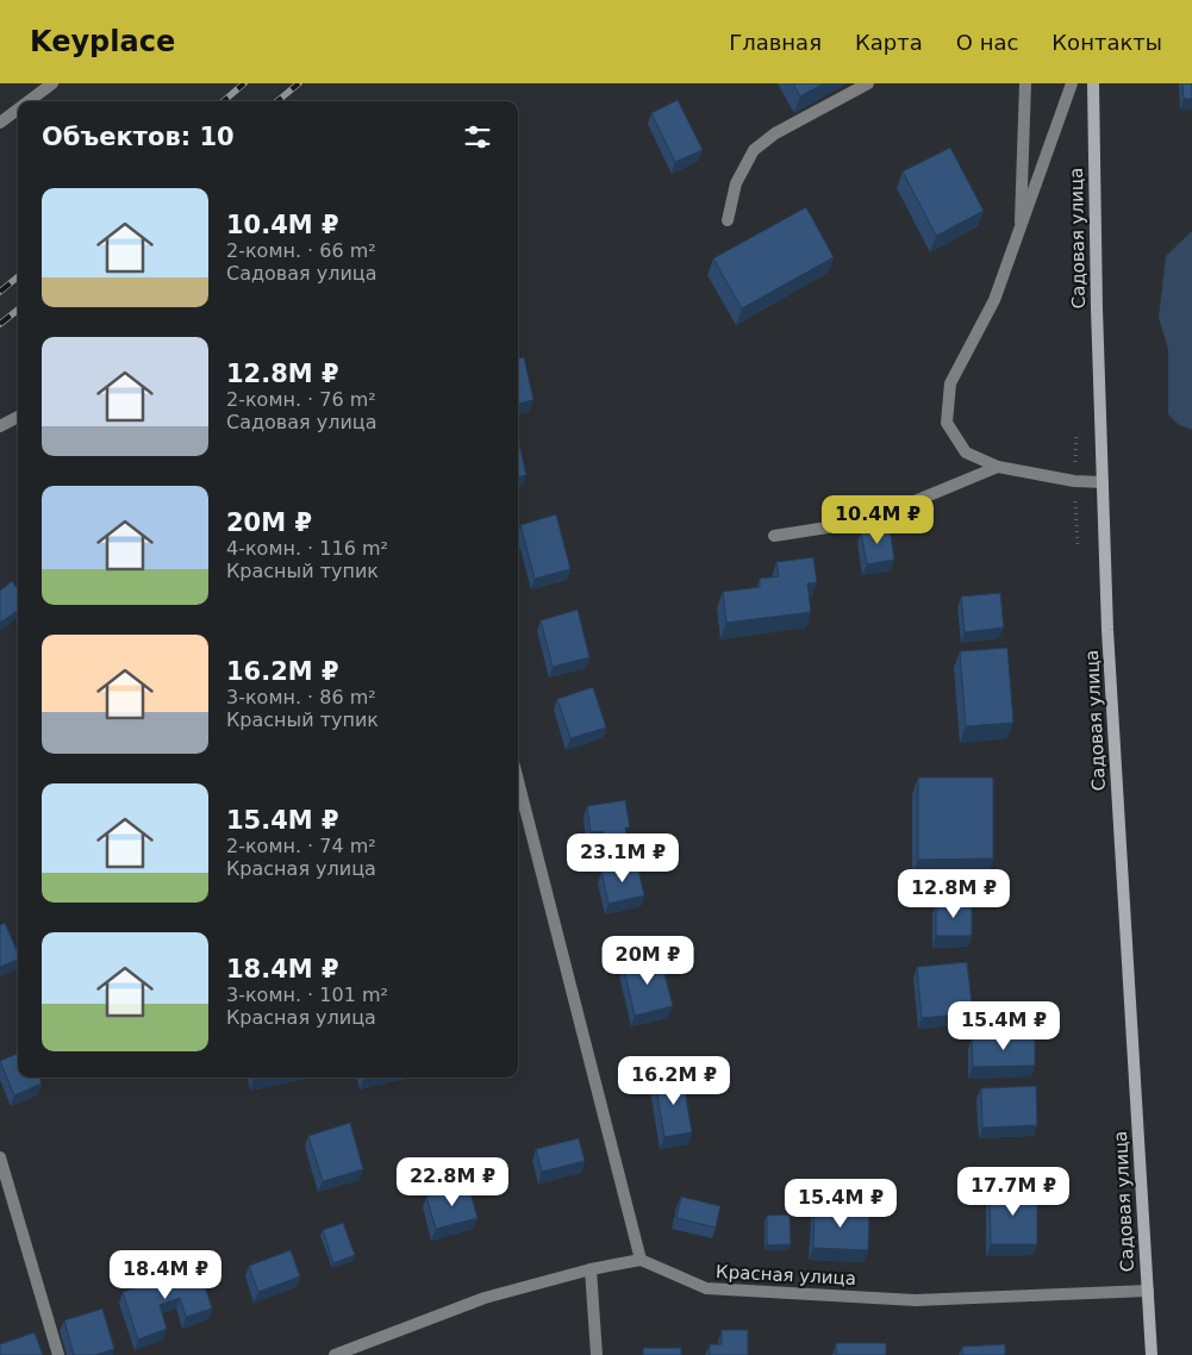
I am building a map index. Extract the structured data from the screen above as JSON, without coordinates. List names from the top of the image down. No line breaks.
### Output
{"streets":{"main road":["Садовая улица"],"street":["Красная улица"]},"crossings":[["Садовая улица","Красная улица"]],"page":{"header":"Keyplace","nav":["Главная","Карта","О нас","Контакты"],"heading":"Объектов: 10","list":[{"name":"10.4M ₽","note":"2-комн. · 66 m² · Садовая улица"},{"name":"12.8M ₽","note":"2-комн. · 76 m² · Садовая улица"},{"name":"20M ₽","note":"4-комн. · 116 m² · Красный тупик"},{"name":"16.2M ₽","note":"3-комн. · 86 m² · Красный тупик"},{"name":"15.4M ₽","note":"2-комн. · 74 m² · Красная улица"},{"name":"18.4M ₽","note":"3-комн. · 101 m² · Красная улица"}],"price":["10.4M ₽","23.1M ₽","12.8M ₽","20M ₽","15.4M ₽","16.2M ₽","22.8M ₽","17.7M ₽","15.4M ₽","18.4M ₽"]}}
